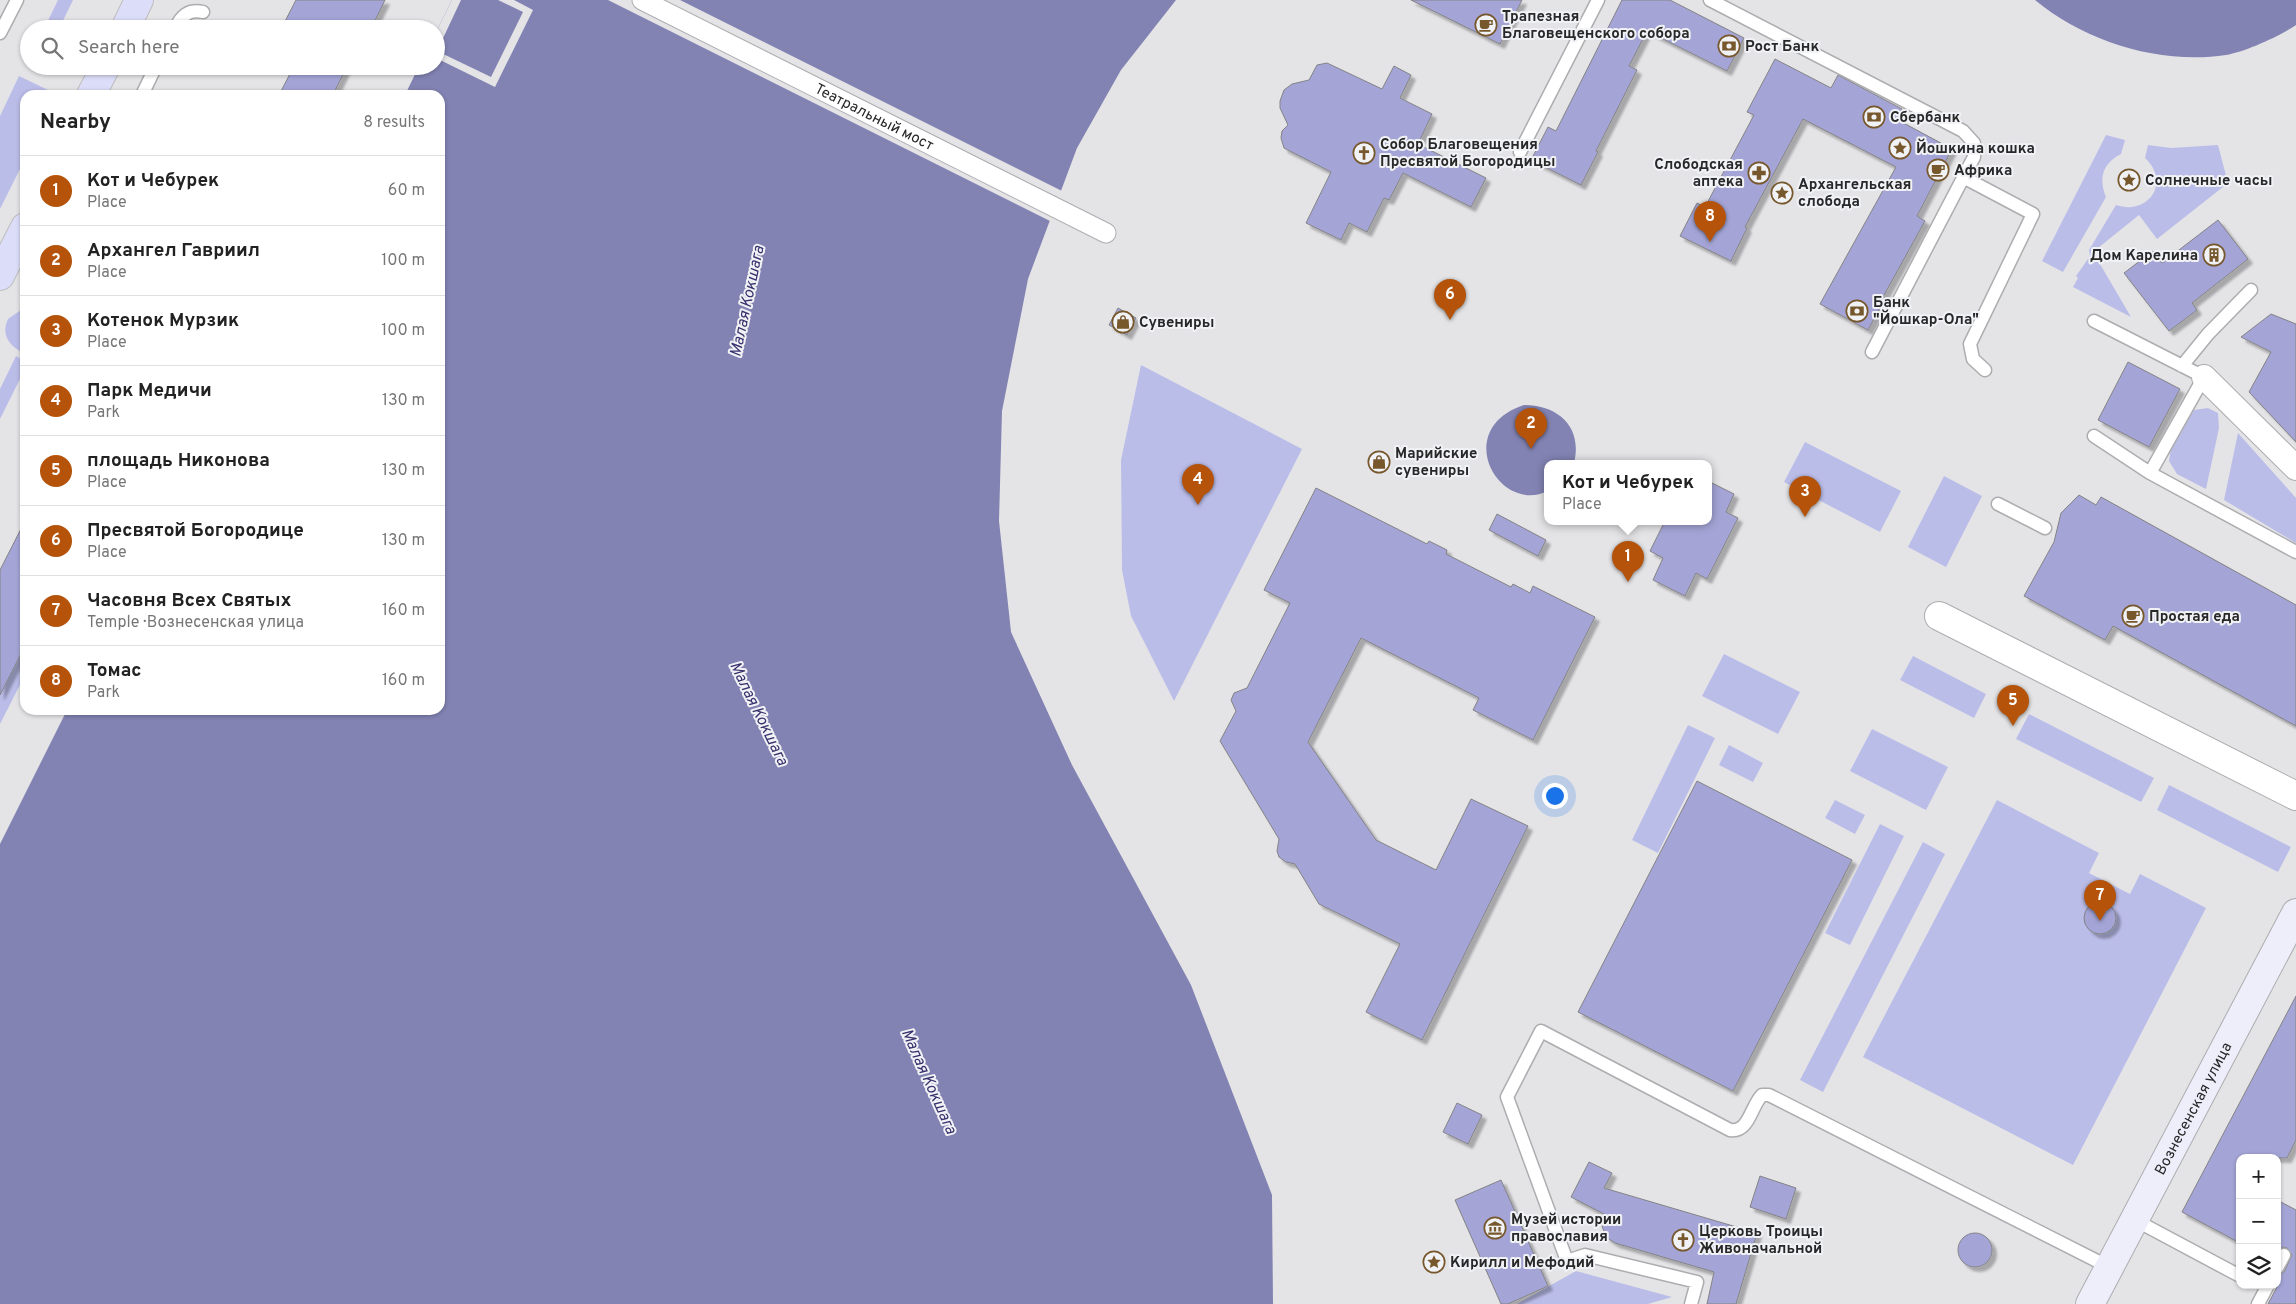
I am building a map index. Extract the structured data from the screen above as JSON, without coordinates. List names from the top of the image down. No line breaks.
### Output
{"streets":{"main road":["Вознесенская улица"],"street":["Театральный мост"]},"water":["Малая Кокшага"],"places":{"cafe":["Трапезная Благовещенского собора","Африка","Простая еда"],"bank":["Рост Банк","Сбербанк","Банк \"Йошкар-Ола\""],"place":["Йошкина кошка","Солнечные часы","Архангельская слобода","Кирилл и Мефодий"],"church":["Собор Благовещения Пресвятой Богородицы","Церковь Троицы Живоначальной"],"pharmacy":["Слободская аптека"],"building":["Дом Карелина"],"shop":["Сувениры","Марийские сувениры"],"museum":["Музей истории православия"]},"page":{"search":"Search here","heading":["Nearby","8 results"],"list":[{"mark":"1","name":"Кот и Чебурек","note":"Place","value":"60 m"},{"mark":"2","name":"Архангел Гавриил","note":"Place","value":"100 m"},{"mark":"3","name":"Котенок Мурзик","note":"Place","value":"100 m"},{"mark":"4","name":"Парк Медичи","note":"Park","value":"130 m"},{"mark":"5","name":"площадь Никонова","note":"Place","value":"130 m"},{"mark":"6","name":"Пресвятой Богородице","note":"Place","value":"130 m"},{"mark":"7","name":"Часовня Всех Святых","note":"Temple · Вознесенская улица","value":"160 m"},{"mark":"8","name":"Томас","note":"Park","value":"160 m"}],"pins":["8","6","2","4","3","1","5","7"],"popup":["Кот и Чебурек","Place"],"map_buttons":["+","−"]}}
